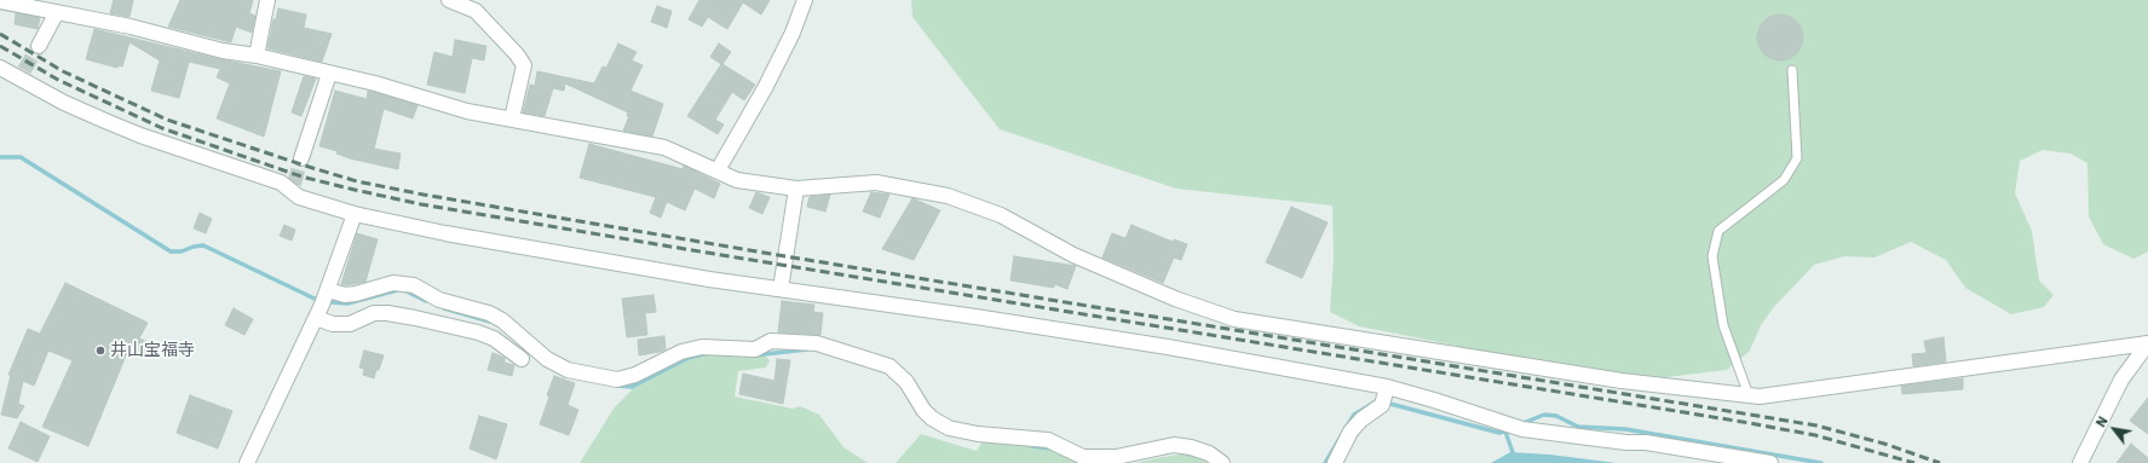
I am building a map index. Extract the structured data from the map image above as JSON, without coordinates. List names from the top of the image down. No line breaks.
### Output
{"places":["井山宝福寺"],"north":"top left"}
